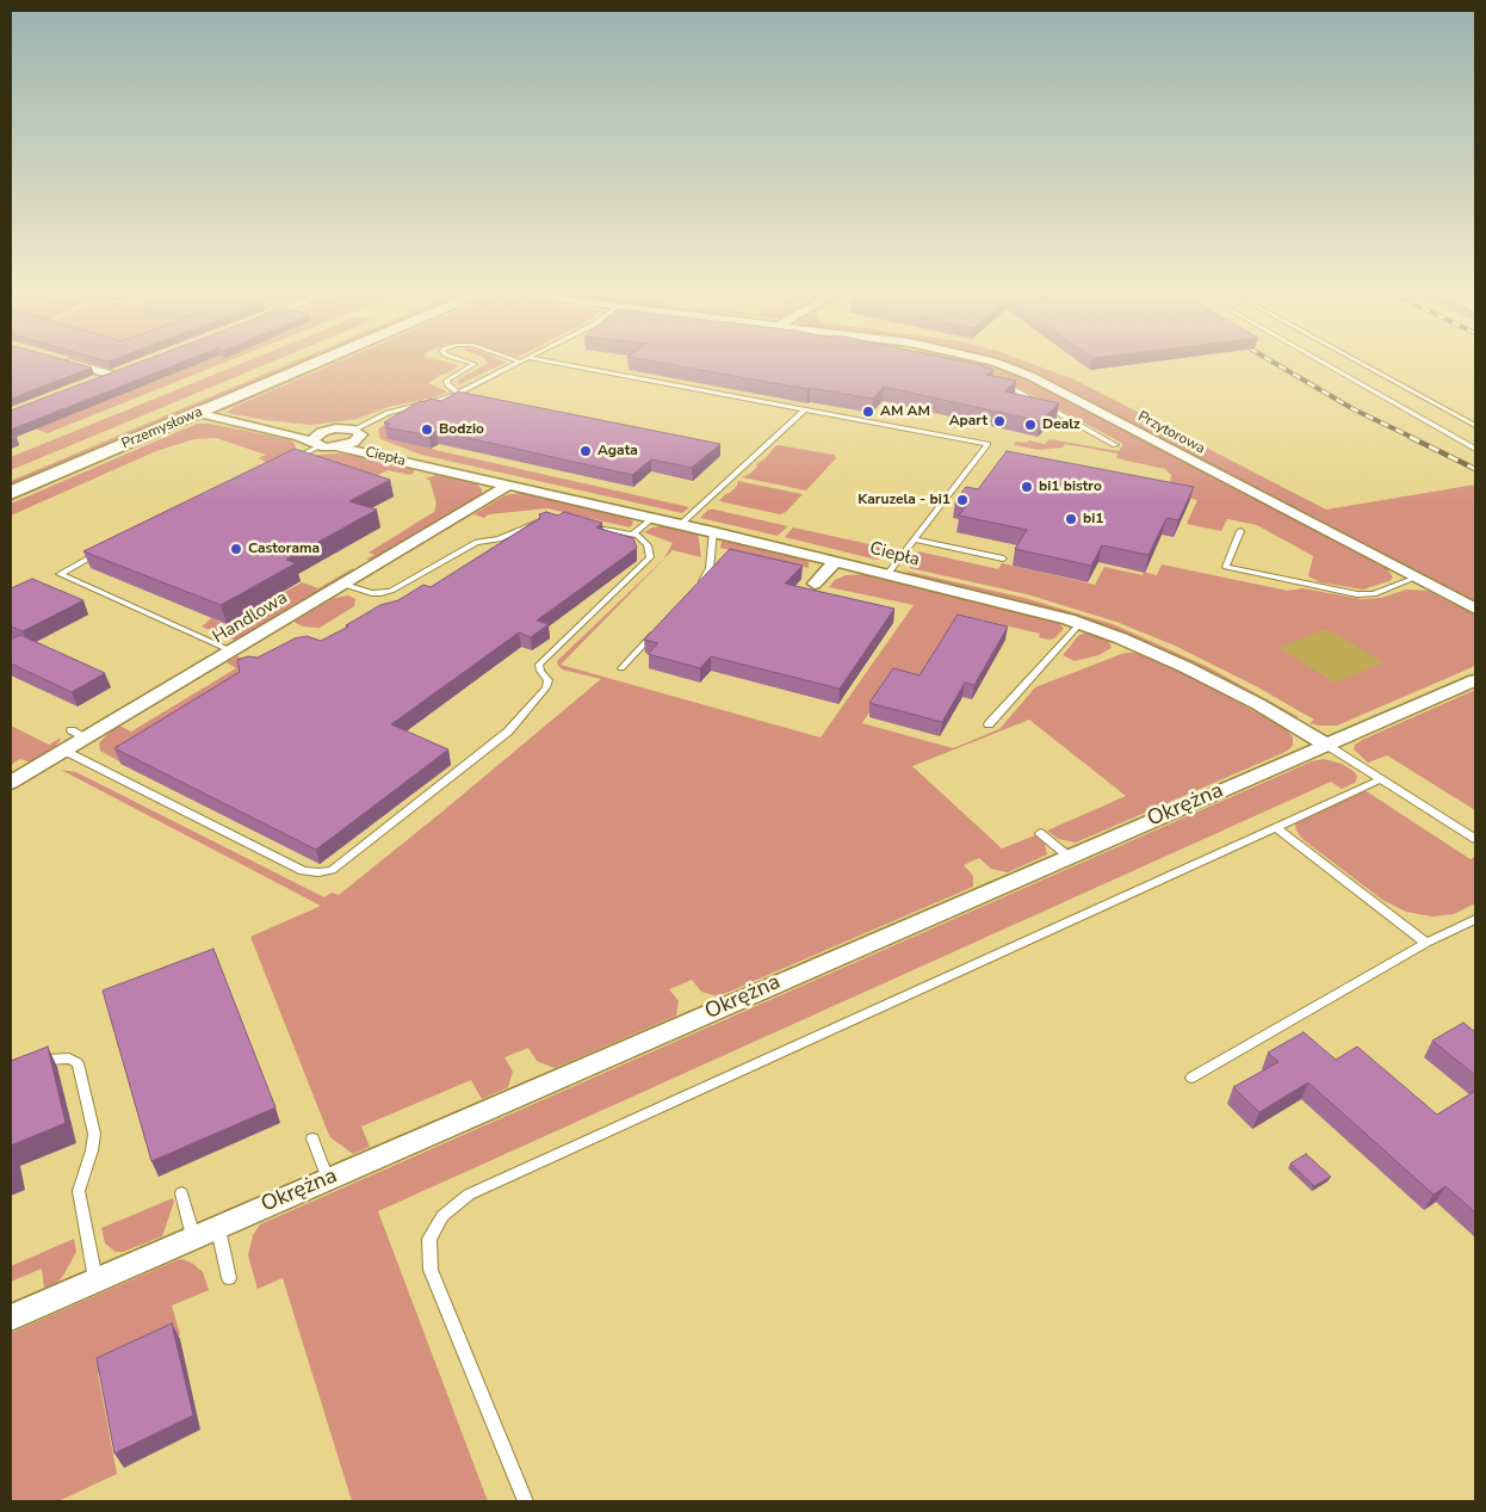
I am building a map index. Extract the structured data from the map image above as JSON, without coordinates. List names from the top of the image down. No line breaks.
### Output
{"streets":{"main road":["Przemysłowa"],"street":["Przytorowa","Ciepła","Handlowa","Okrężna"]},"crossings":[["Przemysłowa","Ciepła"],["Ciepła","Handlowa"],["Ciepła","Okrężna"]],"places":["AM AM","Apart","Dealz","Bodzio","Agata","bi1 bistro","Karuzela - bi1","bi1","Castorama"]}
